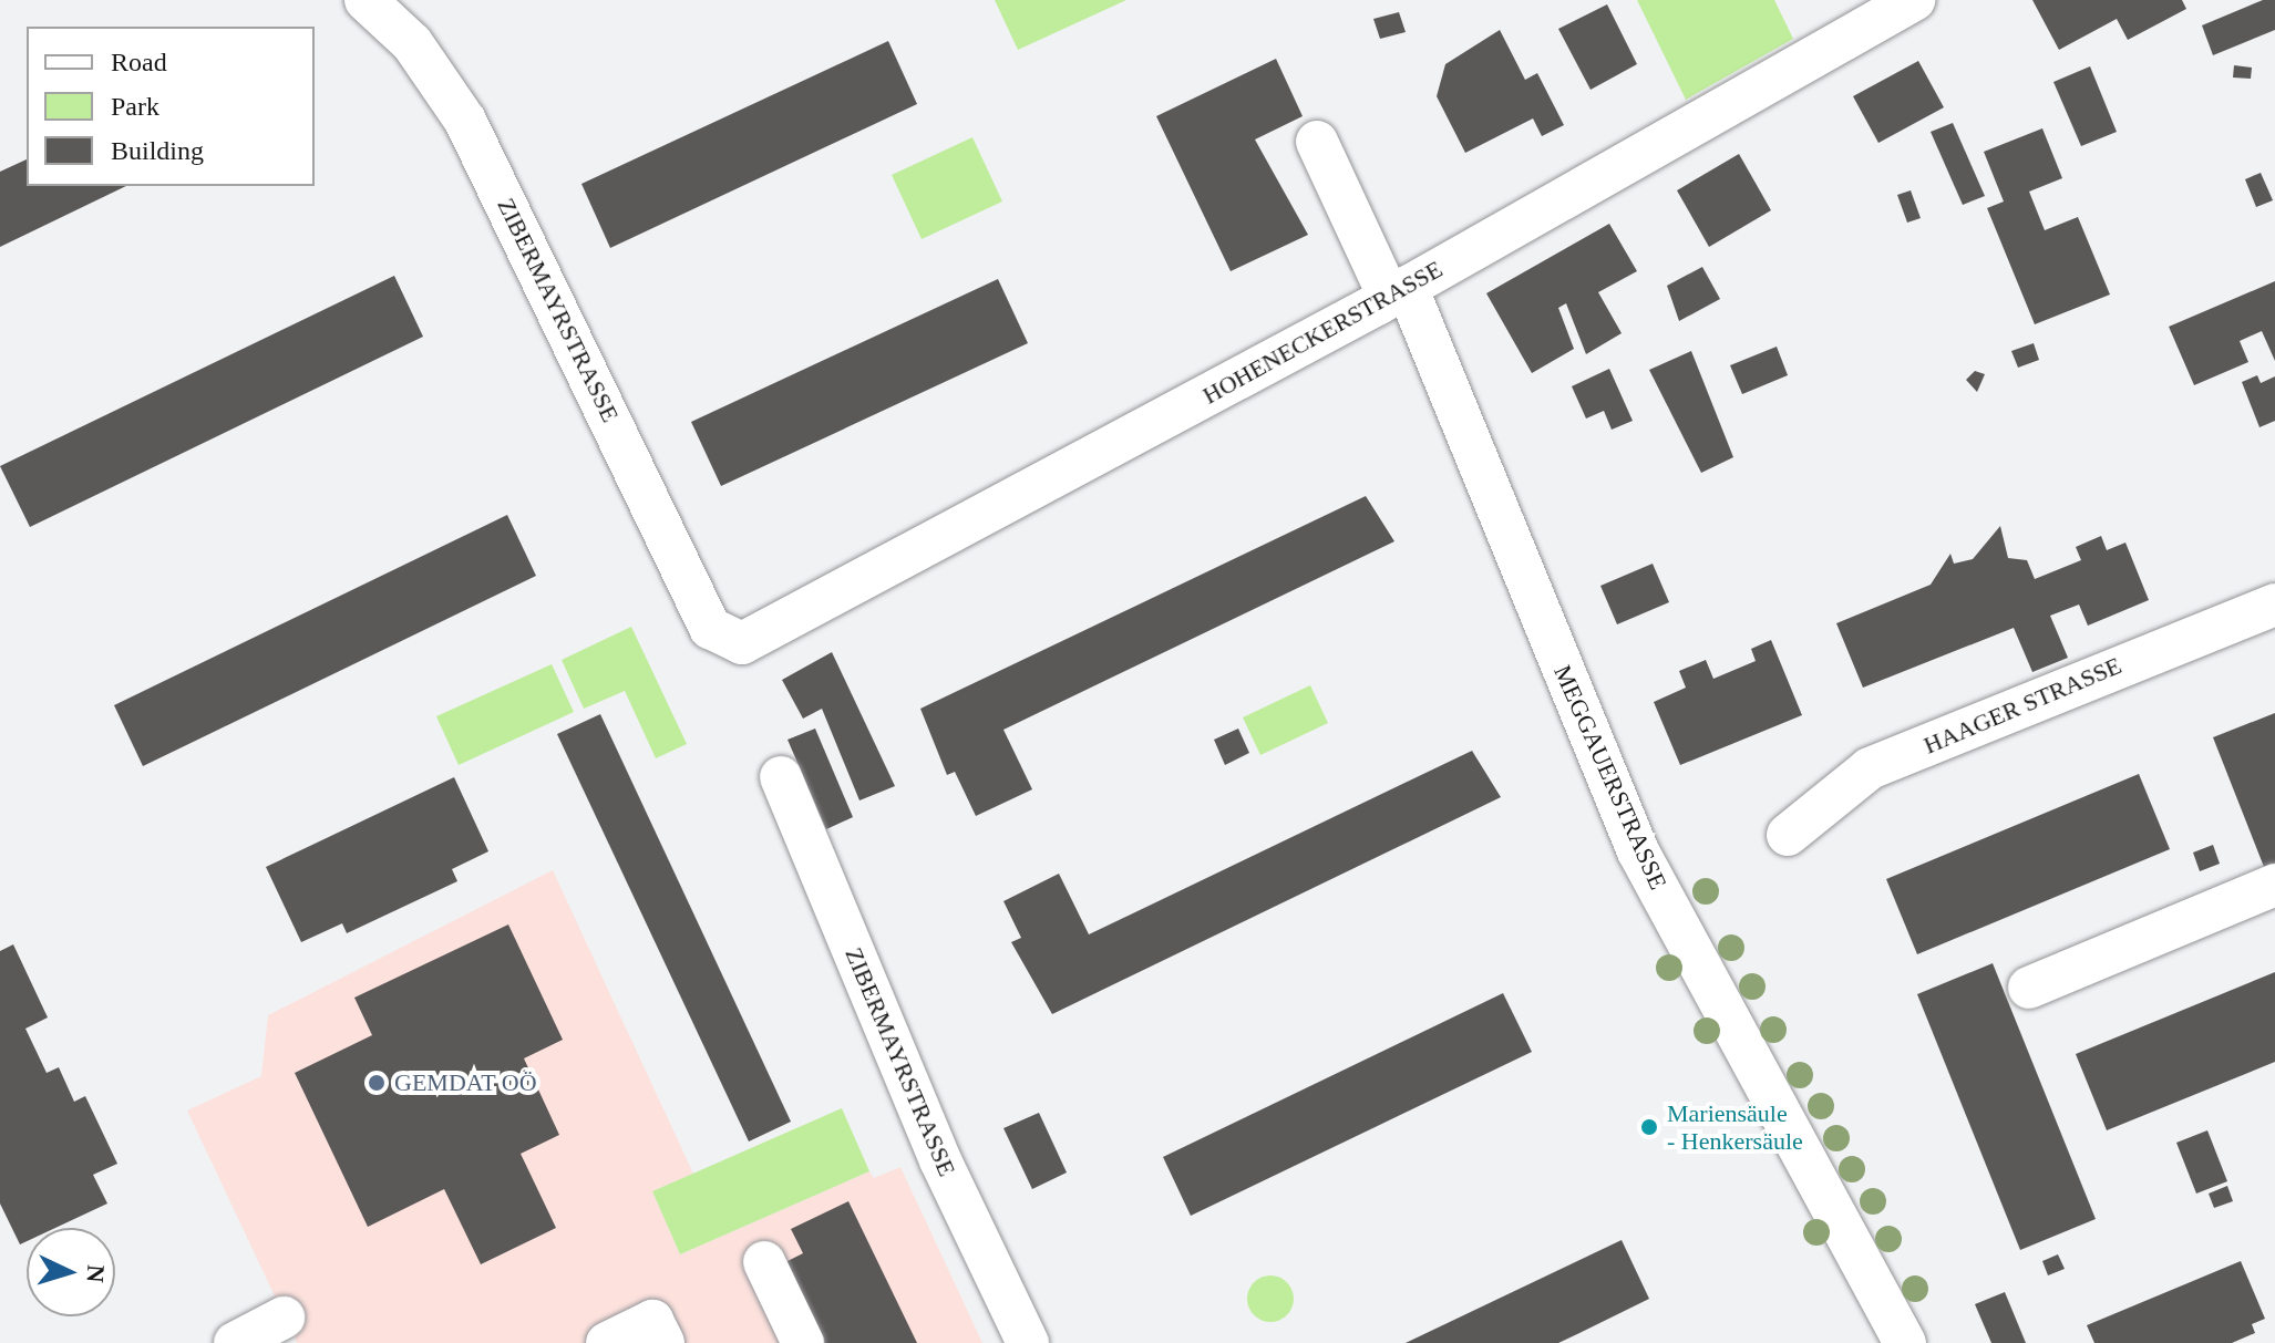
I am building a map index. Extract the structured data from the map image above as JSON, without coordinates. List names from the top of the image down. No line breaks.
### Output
{"streets":{"street":["ZIBERMAYRSTRASSE","HOHENECKERSTRASSE","HAAGER STRASSE","MEGGAUERSTRASSE"]},"crossings":[["ZIBERMAYRSTRASSE","HOHENECKERSTRASSE"],["HOHENECKERSTRASSE","MEGGAUERSTRASSE"]],"places":["GEMDAT OÖ","Mariensäule - Henkersäule"],"legend":["Road","Park","Building"],"north":"right"}
